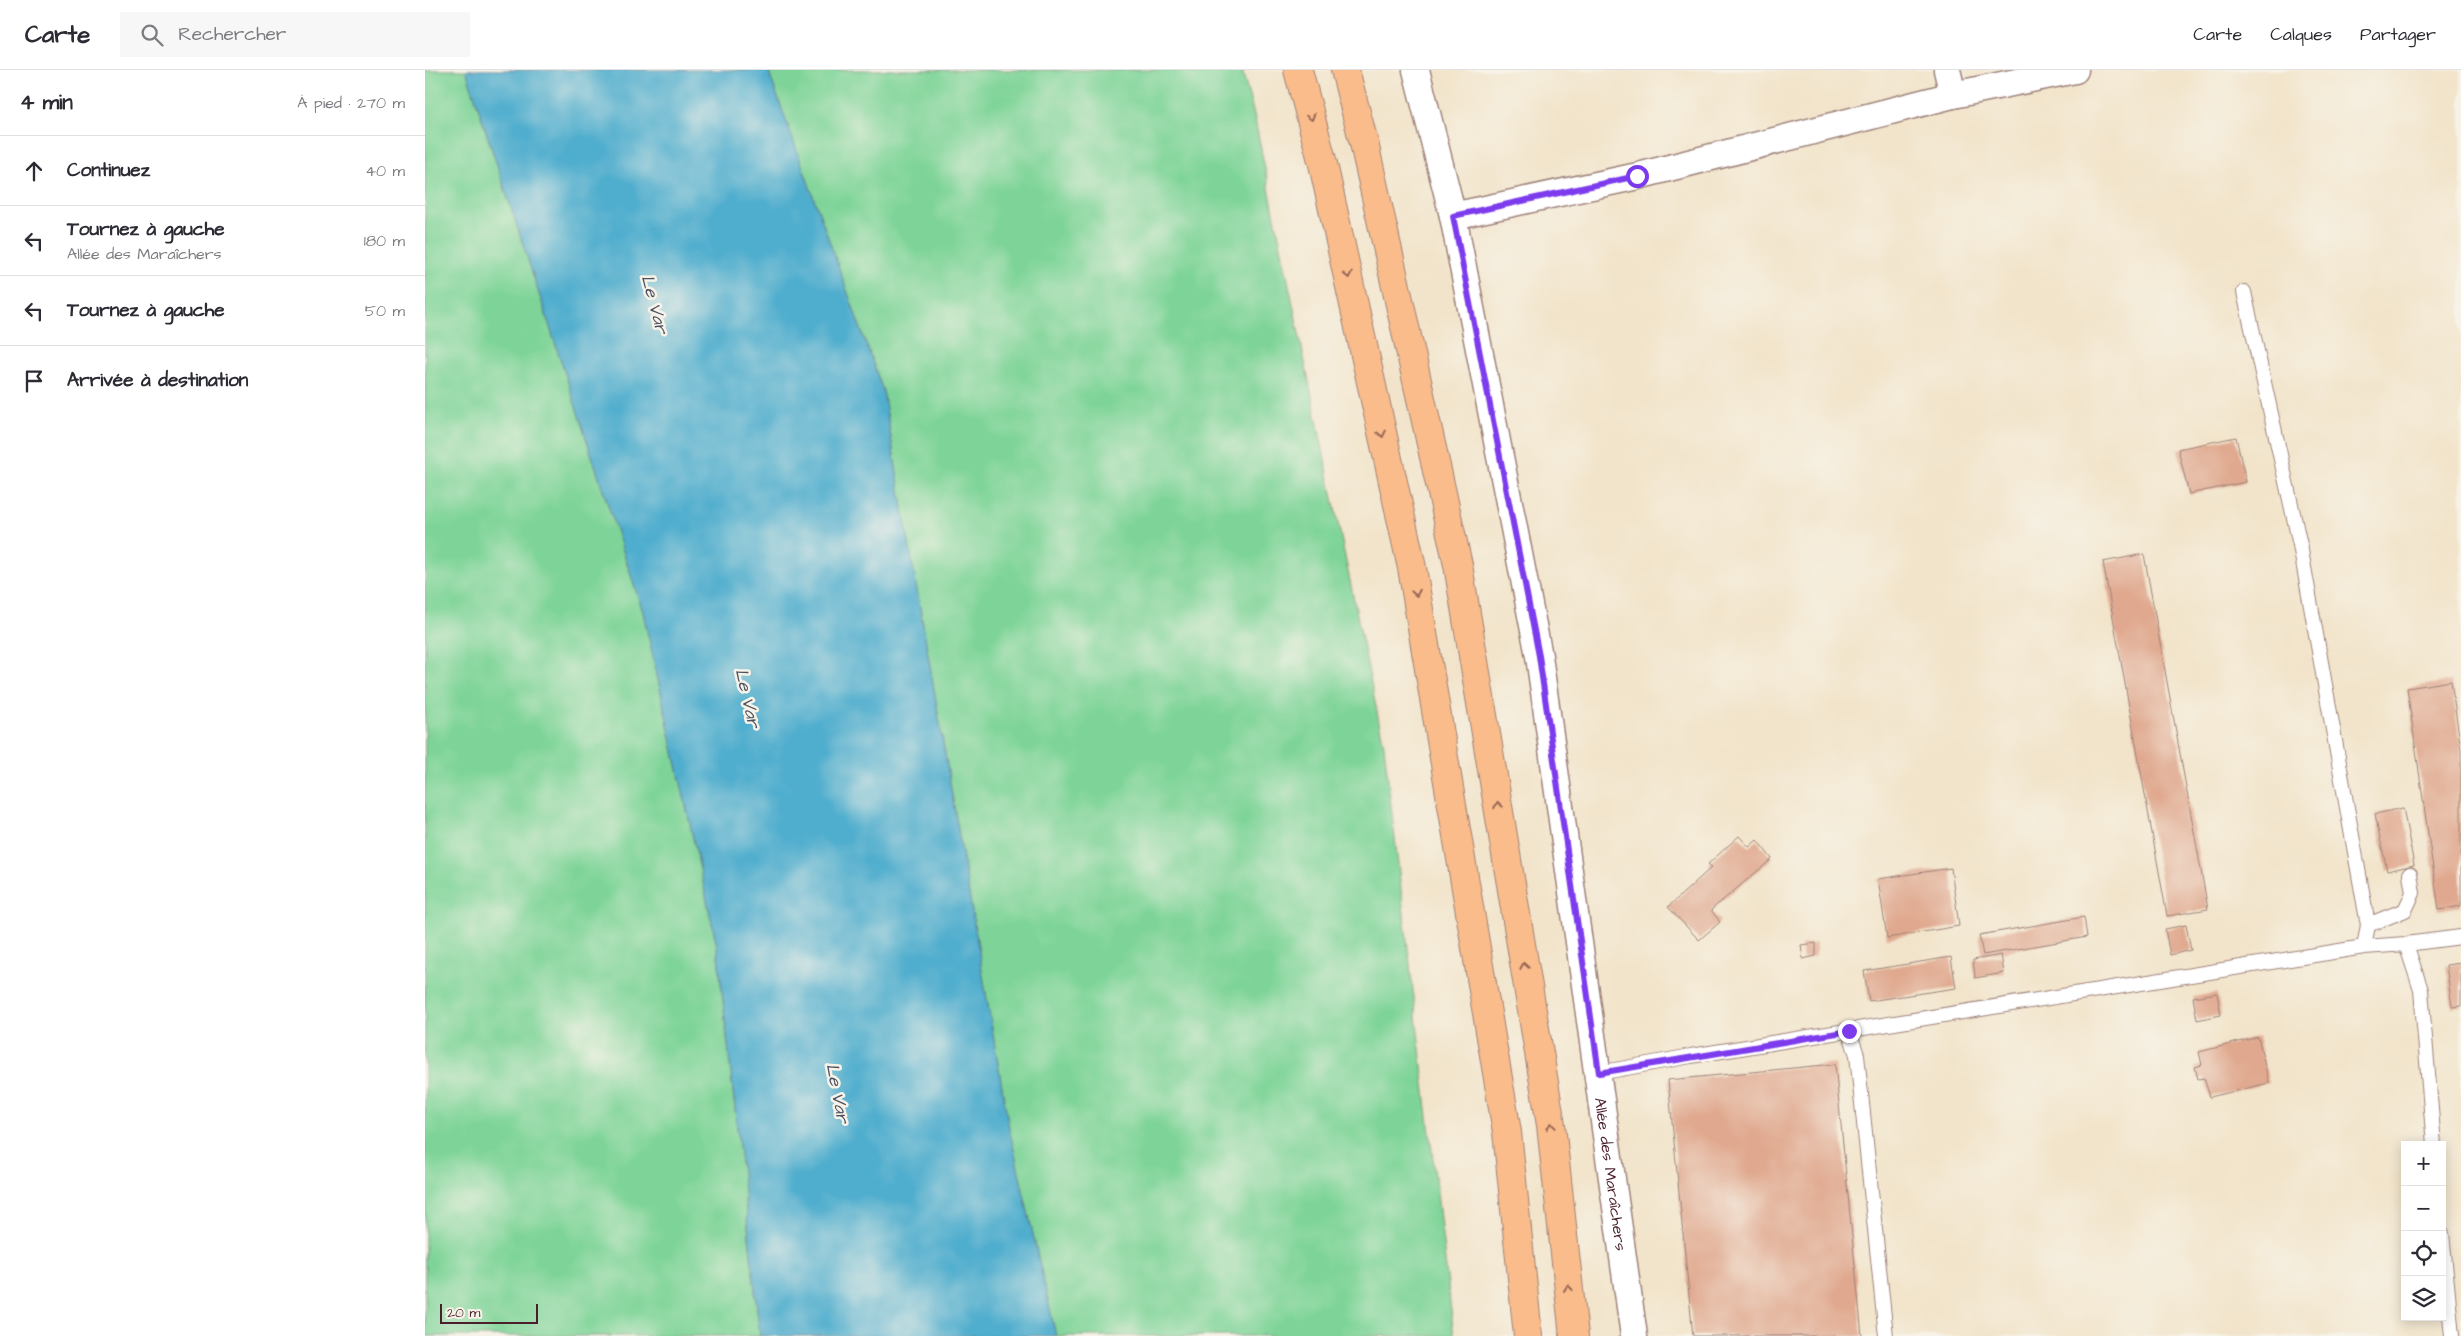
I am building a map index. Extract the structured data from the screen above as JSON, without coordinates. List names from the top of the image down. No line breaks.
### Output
{"streets":{"street":["Allée des Maraîchers"]},"water":["Le Var"],"scale_bar":"20 m","page":{"header":"Carte","search":"Rechercher","nav":["Carte","Calques","Partager"],"heading":["4 min","À pied · 270 m"],"list":[["Continuez","40 m"],["Tournez à gauche","Allée des Maraîchers","180 m"],["Tournez à gauche","50 m"],"Arrivée à destination"],"map_buttons":["+","−"],"scale":"20 m"}}
